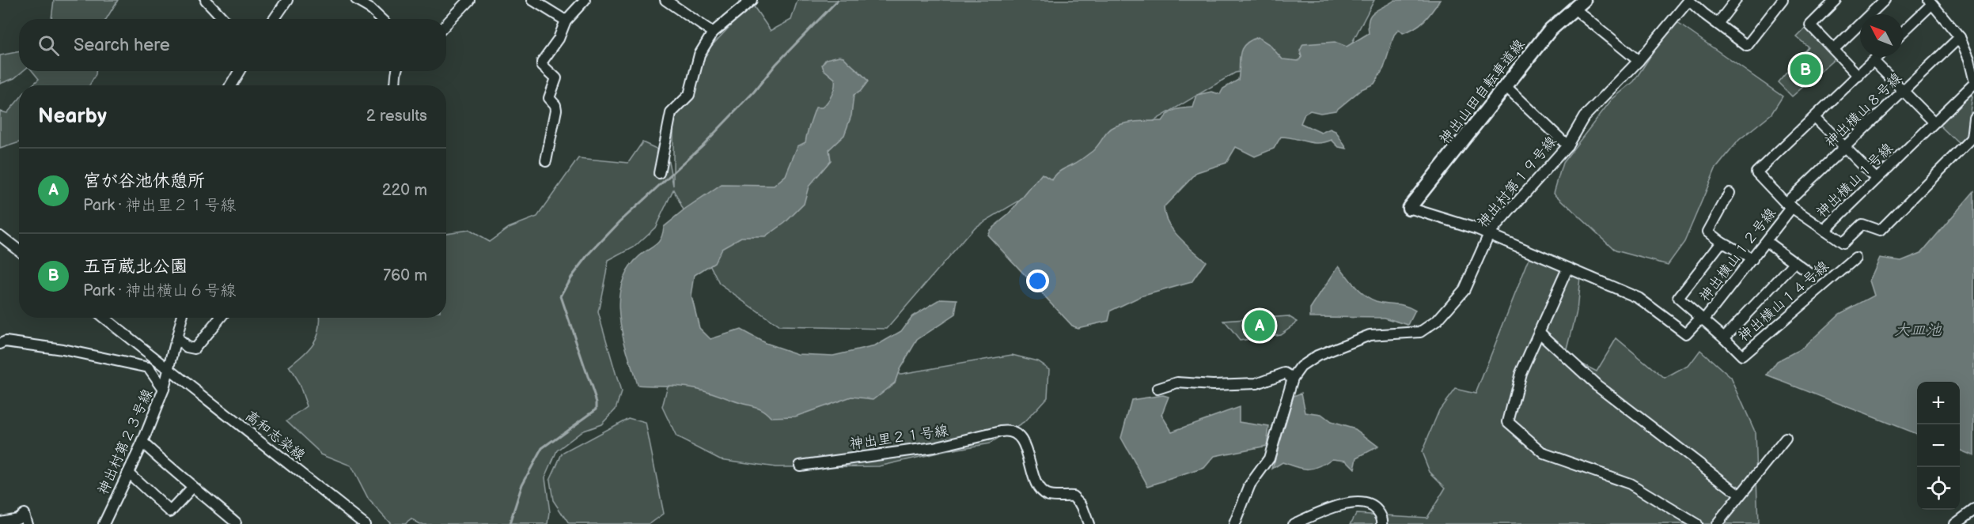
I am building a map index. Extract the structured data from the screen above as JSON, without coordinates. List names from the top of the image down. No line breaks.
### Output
{"streets":{"main road":["神出山田自転車道線"],"street":["神出横山８号線","神出横山１号線","神出村第１９号線","神出横山１２号線","神出横山１４号線","高和志染線","神出里２１号線","神出村第２３号線"]},"crossings":[["神出横山８号線","神出横山１号線"],["神出横山８号線","神出横山１２号線"],["神出横山１号線","神出横山１２号線"],["神出横山１２号線","神出横山１４号線"],["高和志染線","神出村第２３号線"]],"water":["大皿池"],"north":"top left","page":{"search":"Search here","pins":["B","A"],"heading":["Nearby","2 results"],"list":[{"mark":"A","name":"宮が谷池休憩所","note":"Park · 神出里２１号線","value":"220 m"},{"mark":"B","name":"五百蔵北公園","note":"Park · 神出横山６号線","value":"760 m"}],"map_buttons":["+","−"]}}
